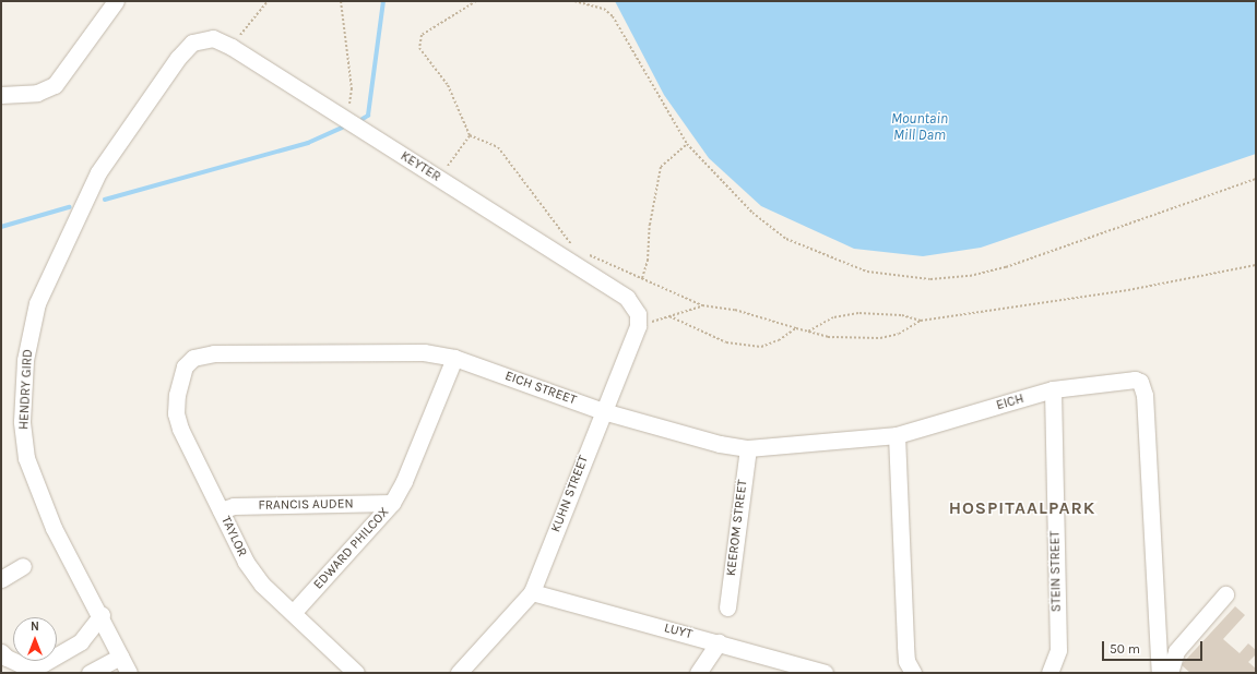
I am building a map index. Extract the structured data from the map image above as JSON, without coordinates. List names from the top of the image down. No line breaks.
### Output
{"streets":{"street":["KEYTER","EICH STREET","HENDRY GIRD","EICH","KUHN STREET","FRANCIS AUDEN","KEEROM STREET","TAYLOR","EDWARD PHILCOX","STEIN STREET","LUYT"]},"crossings":[["KEYTER","HENDRY GIRD"],["KEYTER","KUHN STREET"],["EICH STREET","EICH"],["EICH STREET","KUHN STREET"],["EICH STREET","KEEROM STREET"],["EICH STREET","TAYLOR"],["EICH STREET","EDWARD PHILCOX"],["EICH","STEIN STREET"],["KUHN STREET","LUYT"],["FRANCIS AUDEN","TAYLOR"],["FRANCIS AUDEN","EDWARD PHILCOX"],["TAYLOR","EDWARD PHILCOX"]],"districts":["HOSPITAALPARK"],"water":["Mountain Mill Dam"],"scale_bar":"50 m","north":"top"}
